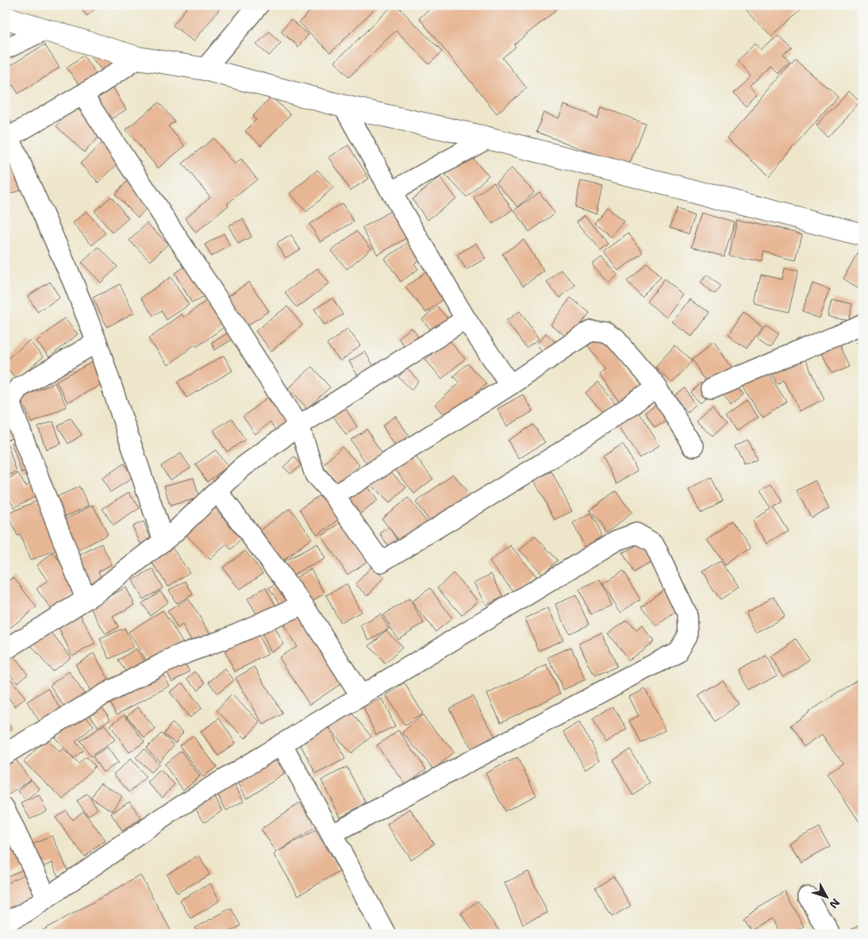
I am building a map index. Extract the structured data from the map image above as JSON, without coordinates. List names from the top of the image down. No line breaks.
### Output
{"north":"bottom right"}
